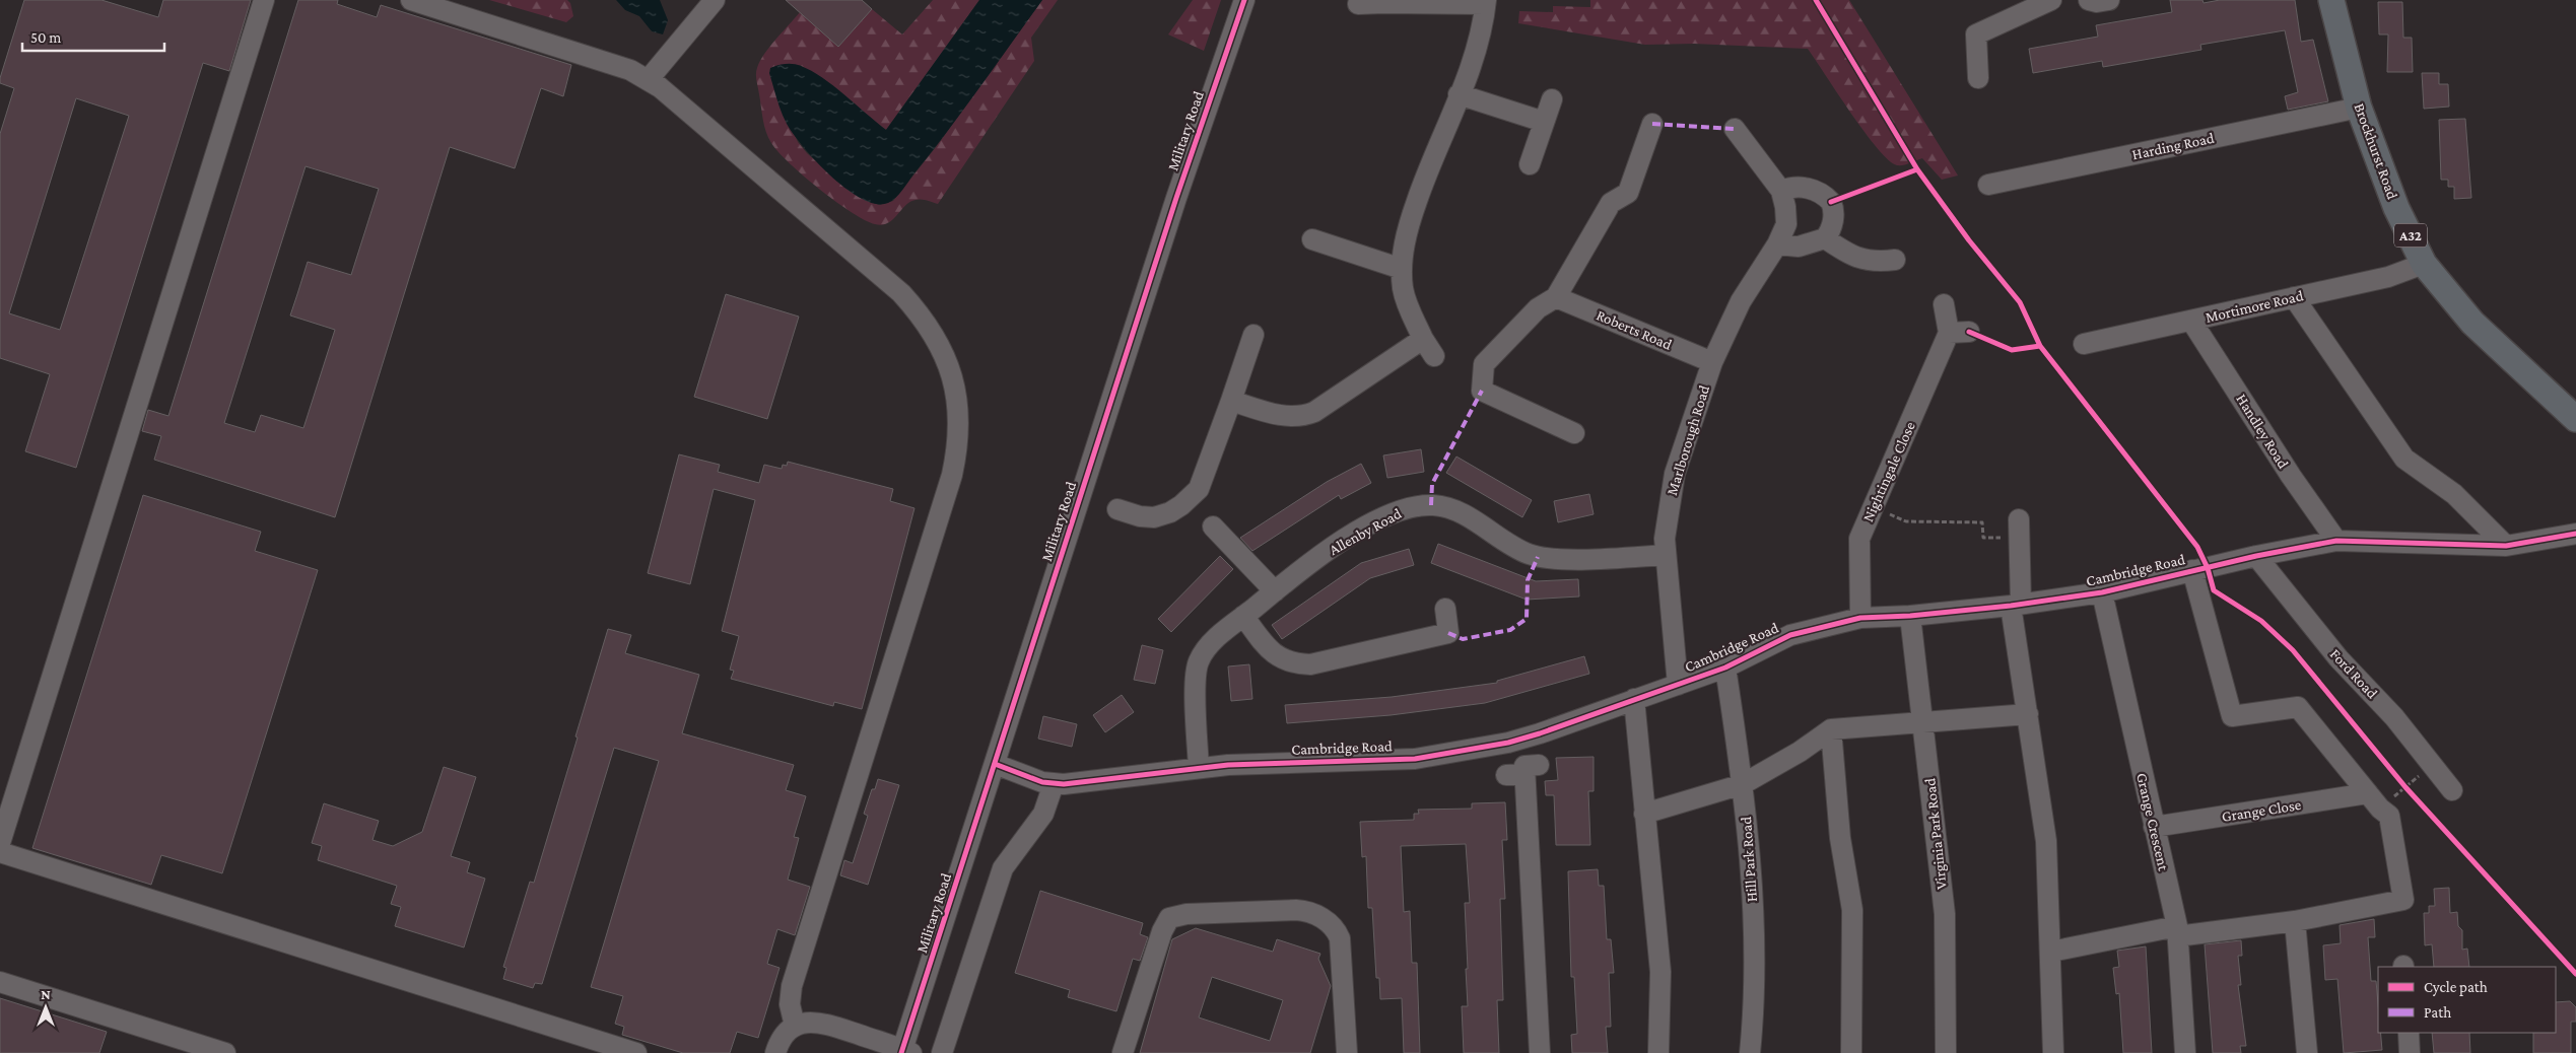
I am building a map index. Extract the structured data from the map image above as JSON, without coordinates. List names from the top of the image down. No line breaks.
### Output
{"streets":{"main road":["Brockhurst Road","A32"],"street":["Military Road","Harding Road","Mortimore Road","Roberts Road","Handley Road","Marlborough Road","Nightingale Close","Allenby Road","Cambridge Road","Ford Road","Grange Close","Grange Crescent","Virginia Park Road","Hill Park Road"]},"crossings":[["Military Road","Cambridge Road"],["Harding Road","Brockhurst Road"],["Brockhurst Road","Mortimore Road"],["Mortimore Road","Handley Road"],["Roberts Road","Marlborough Road"],["Handley Road","Cambridge Road"],["Marlborough Road","Allenby Road"],["Marlborough Road","Cambridge Road"],["Nightingale Close","Cambridge Road"],["Allenby Road","Cambridge Road"],["Cambridge Road","Ford Road"],["Cambridge Road","Grange Crescent"],["Cambridge Road","Virginia Park Road"],["Cambridge Road","Hill Park Road"],["Grange Close","Grange Crescent"]],"legend":["Cycle path","Path"],"scale_bar":"50 m","north":"top"}
